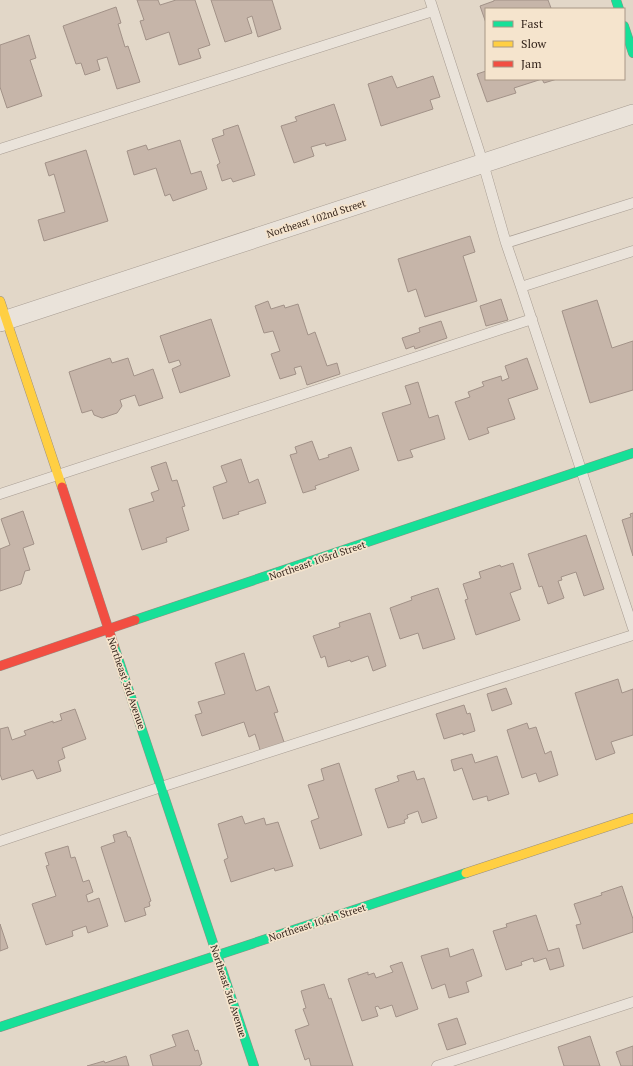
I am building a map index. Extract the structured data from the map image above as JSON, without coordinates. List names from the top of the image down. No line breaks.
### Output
{"streets":{"street":["Northeast 102nd Street","Northeast 103rd Street","Northeast 3rd Avenue","Northeast 104th Street"]},"crossings":[["Northeast 102nd Street","Northeast 3rd Avenue"],["Northeast 103rd Street","Northeast 3rd Avenue"],["Northeast 3rd Avenue","Northeast 104th Street"]],"legend":["Fast","Slow","Jam"]}
